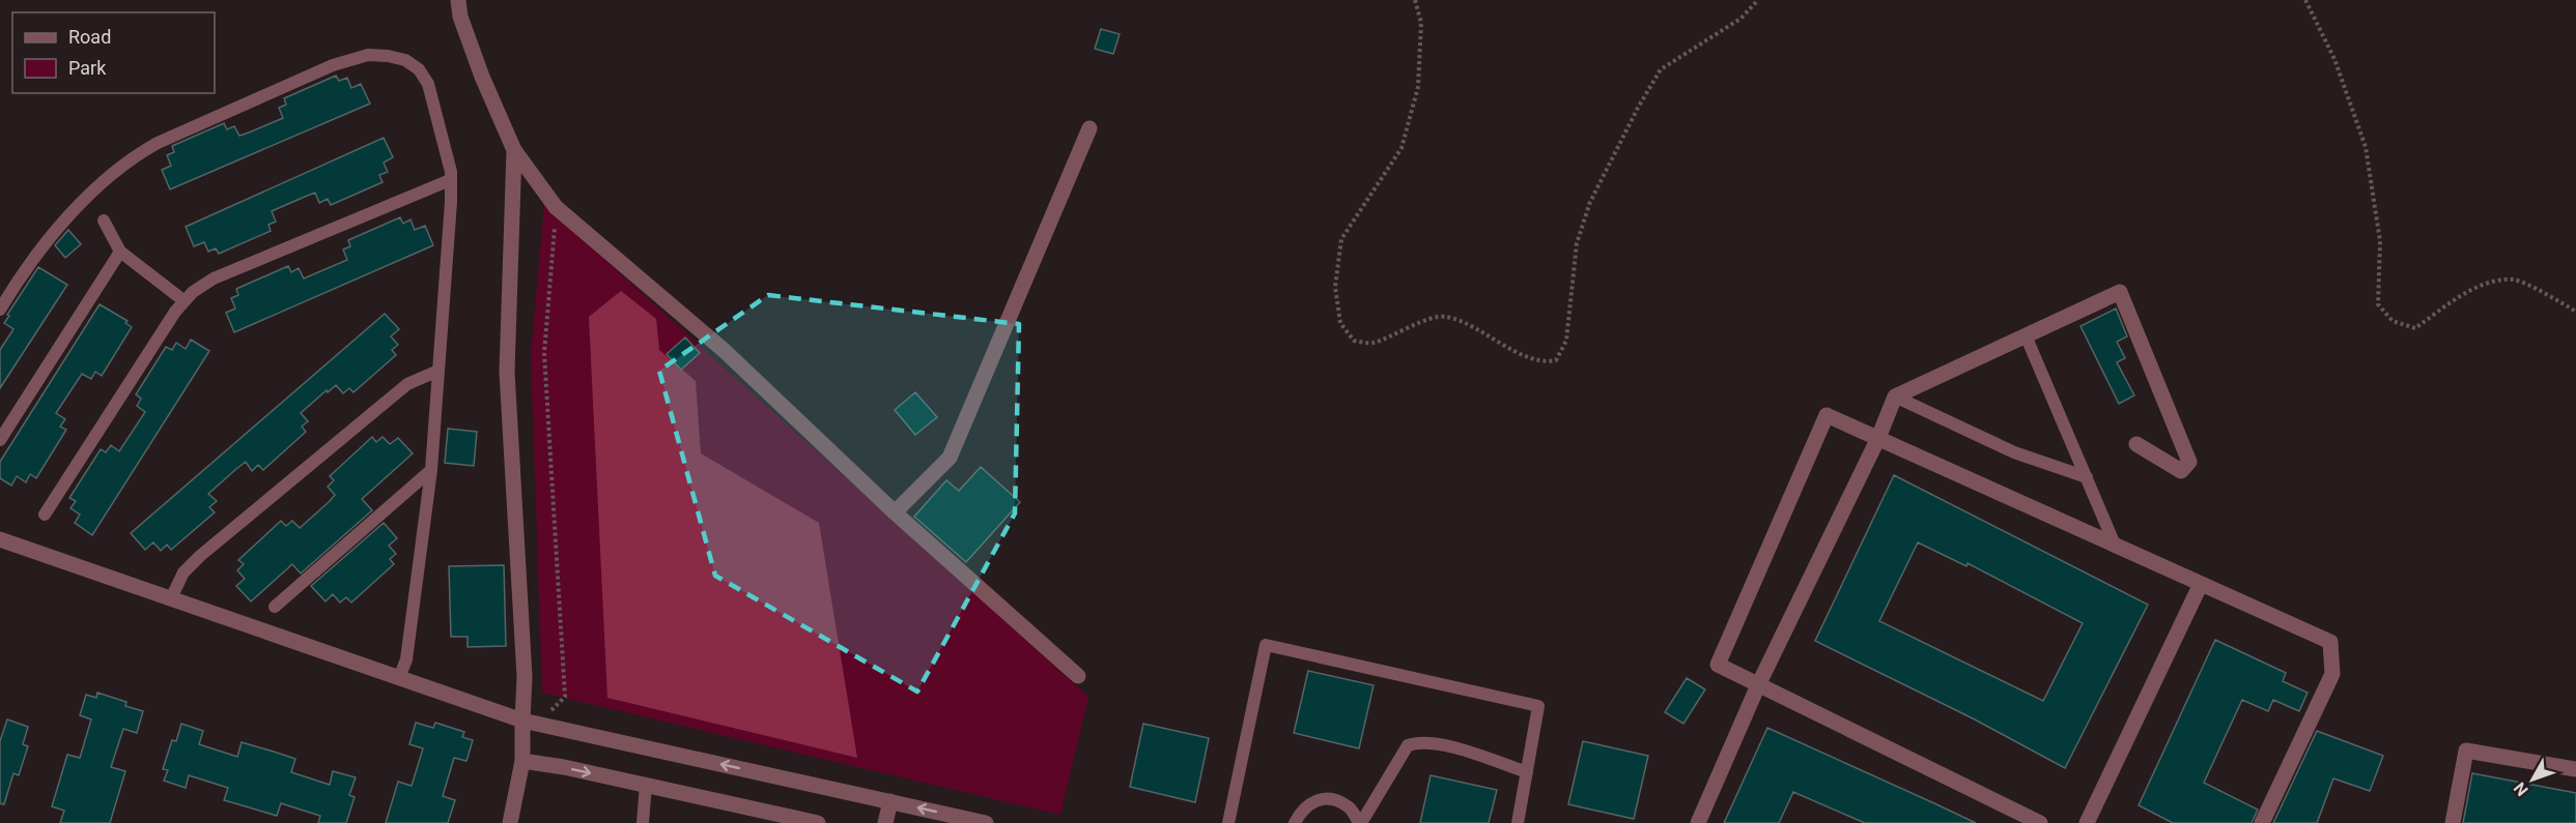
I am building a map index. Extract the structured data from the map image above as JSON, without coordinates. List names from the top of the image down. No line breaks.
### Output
{"legend":["Road","Park"],"north":"bottom left"}
